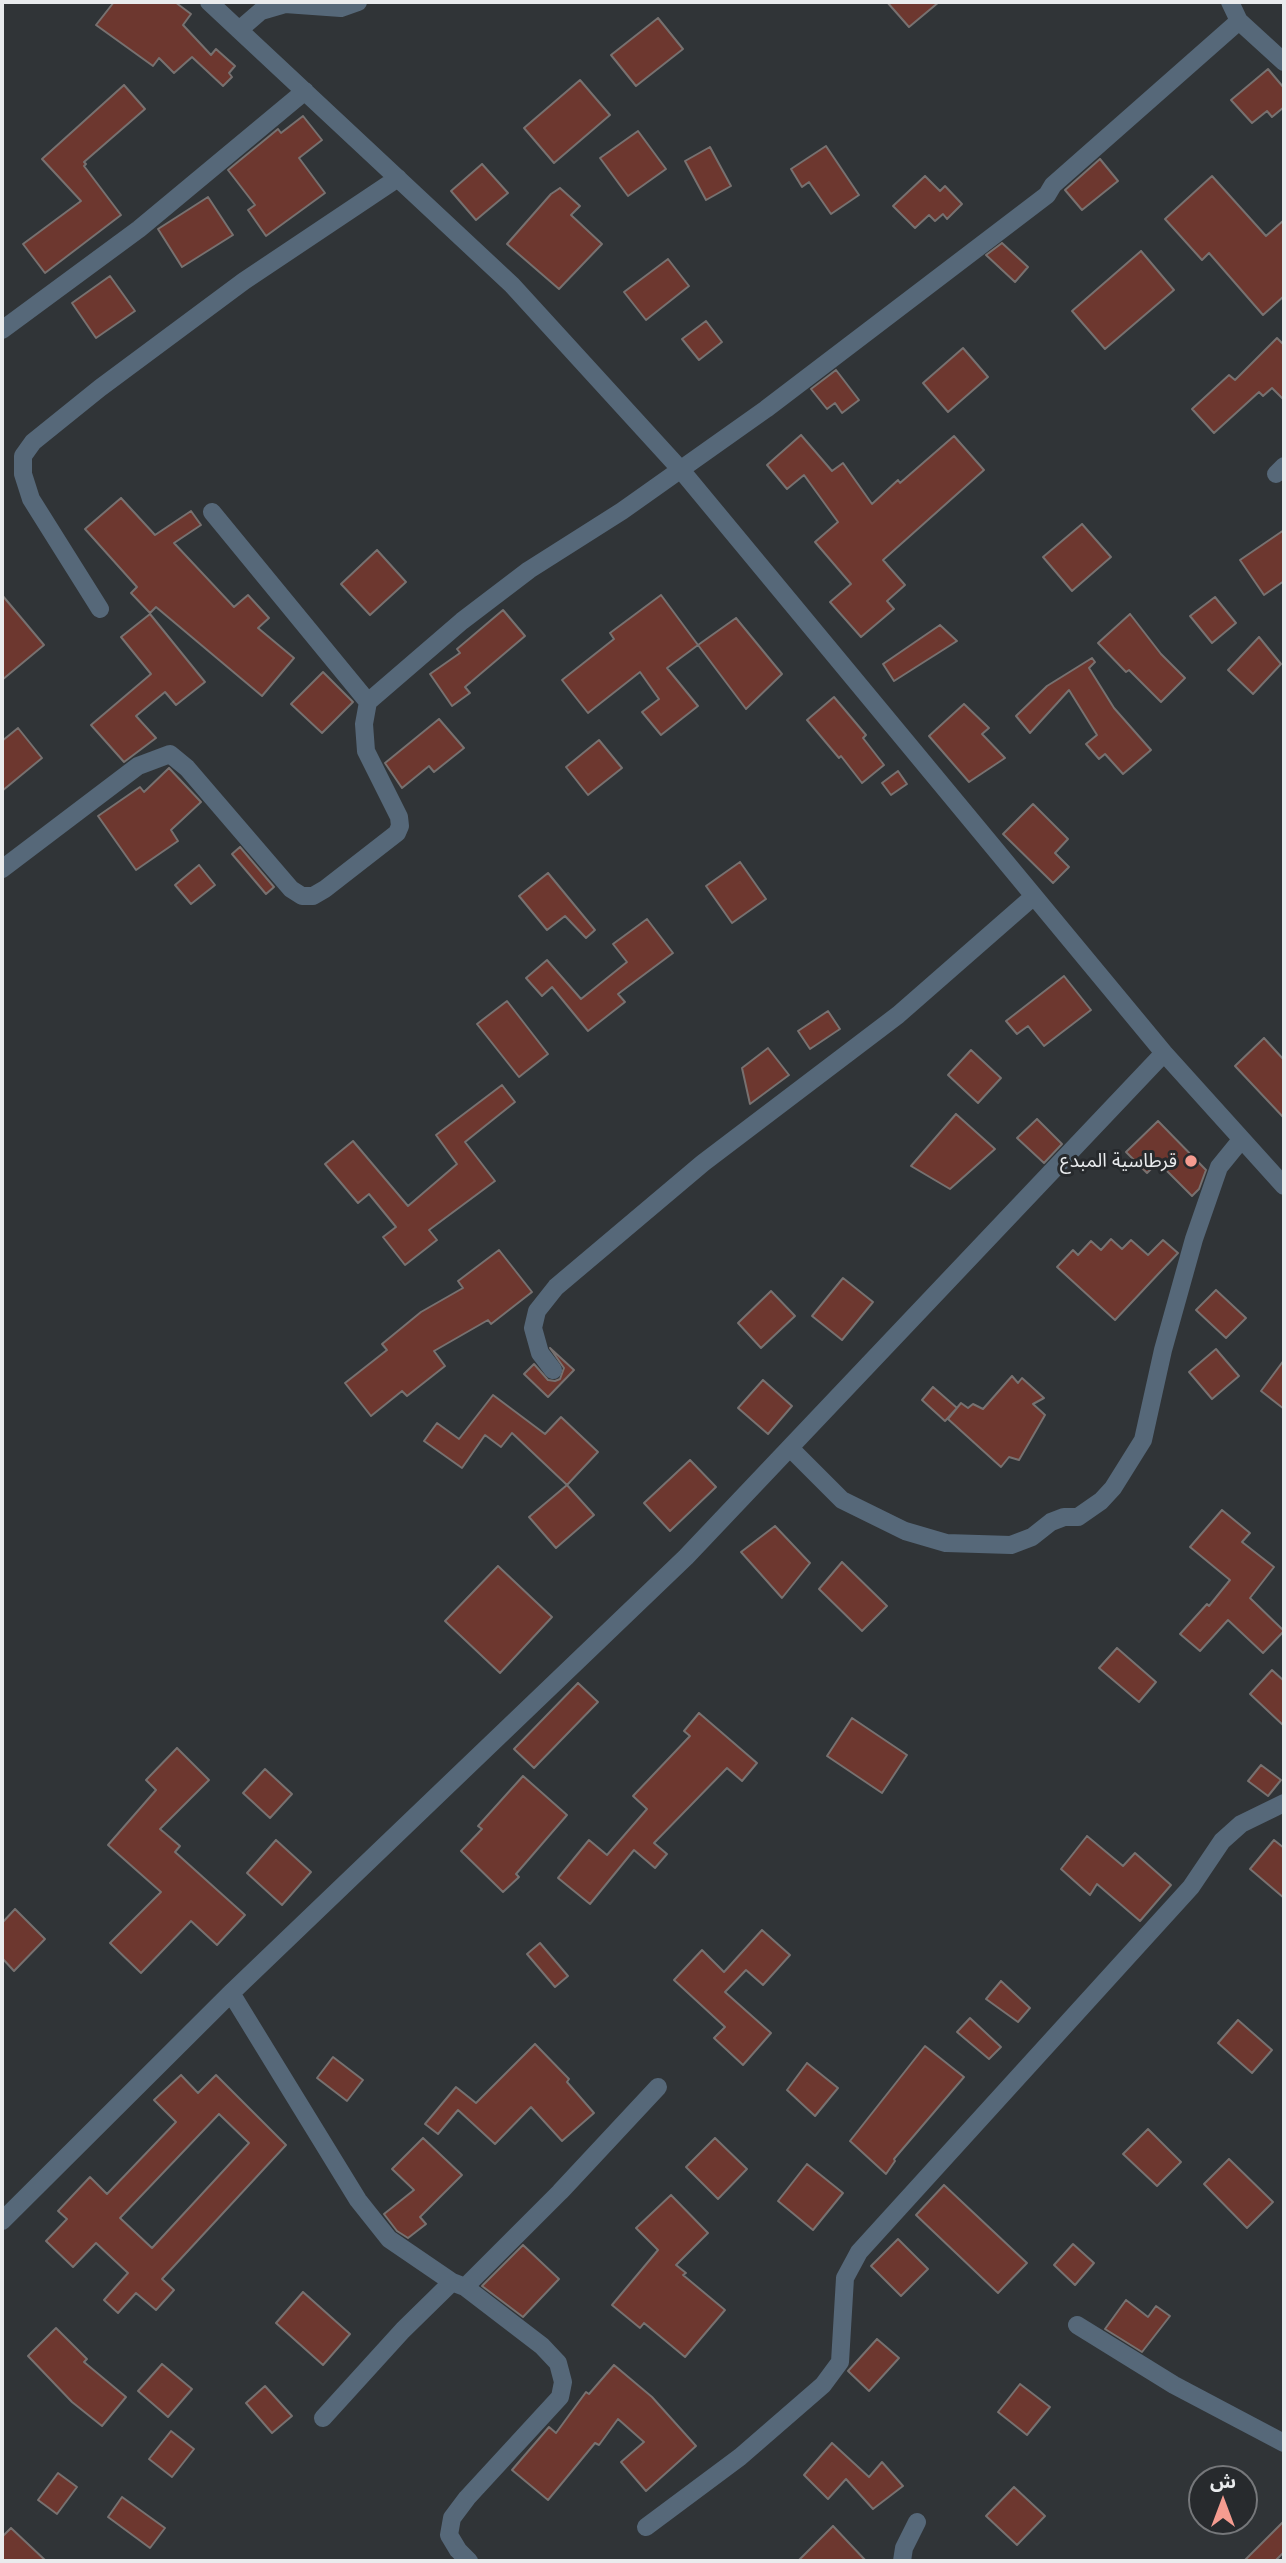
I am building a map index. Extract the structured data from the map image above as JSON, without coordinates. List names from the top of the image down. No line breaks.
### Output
{"places":["قرطاسية المبدع"],"north":"top"}
